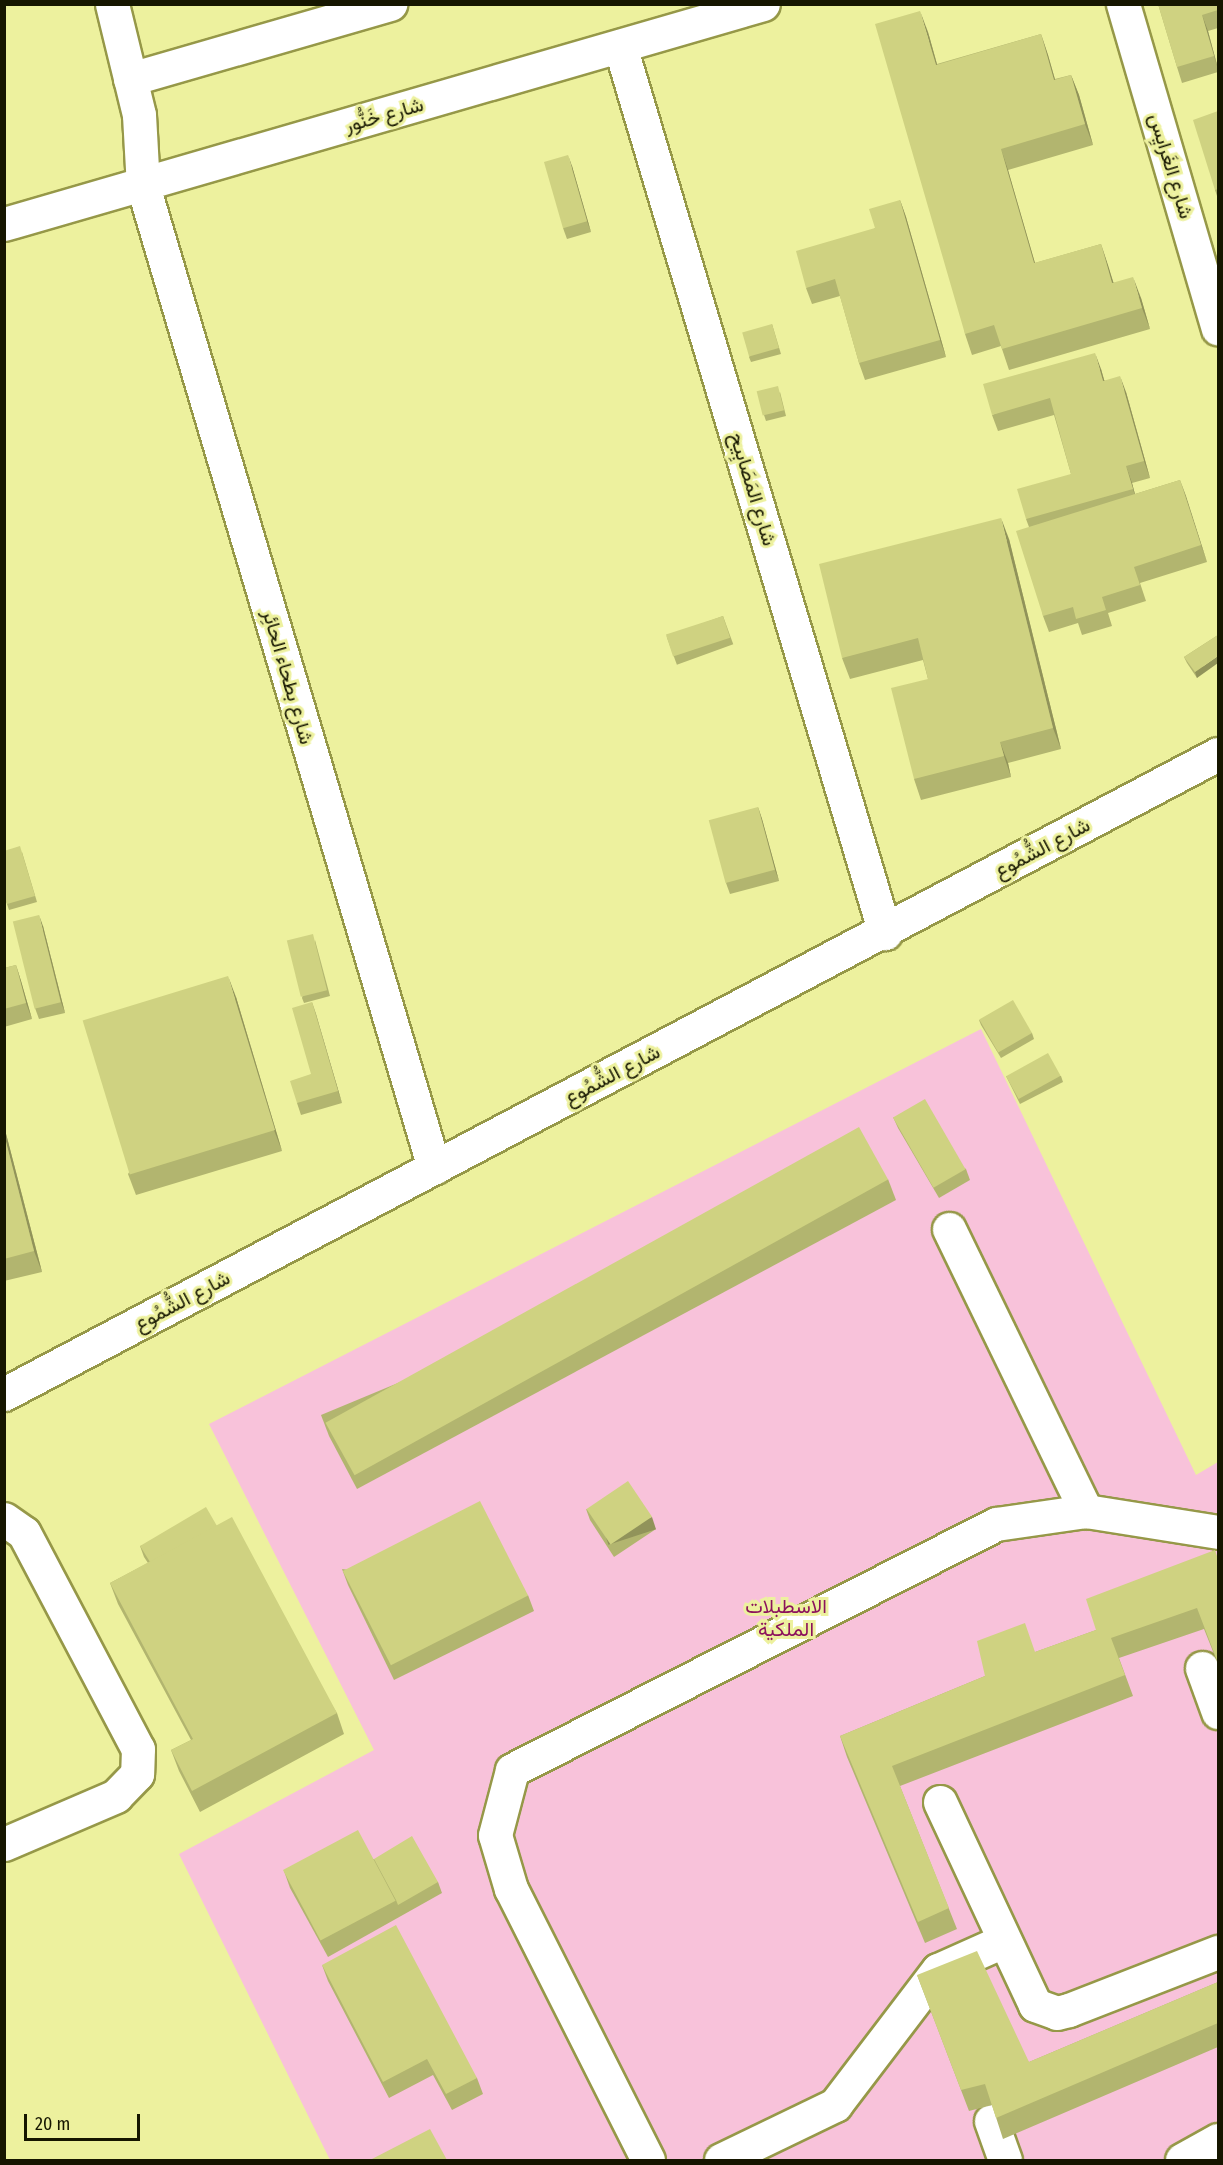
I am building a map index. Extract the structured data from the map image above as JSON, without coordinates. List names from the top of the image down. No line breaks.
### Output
{"streets":{"street":["شارع خَنُّور","شارع الغَرايِس","شارع المَصَابِيح","شارع بطحاء الحائِر","شارع الشُّمُوع"]},"crossings":[["شارع خَنُّور","شارع المَصَابِيح"],["شارع خَنُّور","شارع بطحاء الحائِر"],["شارع المَصَابِيح","شارع الشُّمُوع"],["شارع بطحاء الحائِر","شارع الشُّمُوع"]],"parks":["الاسطبلات الملكية"],"scale_bar":"20 m"}
